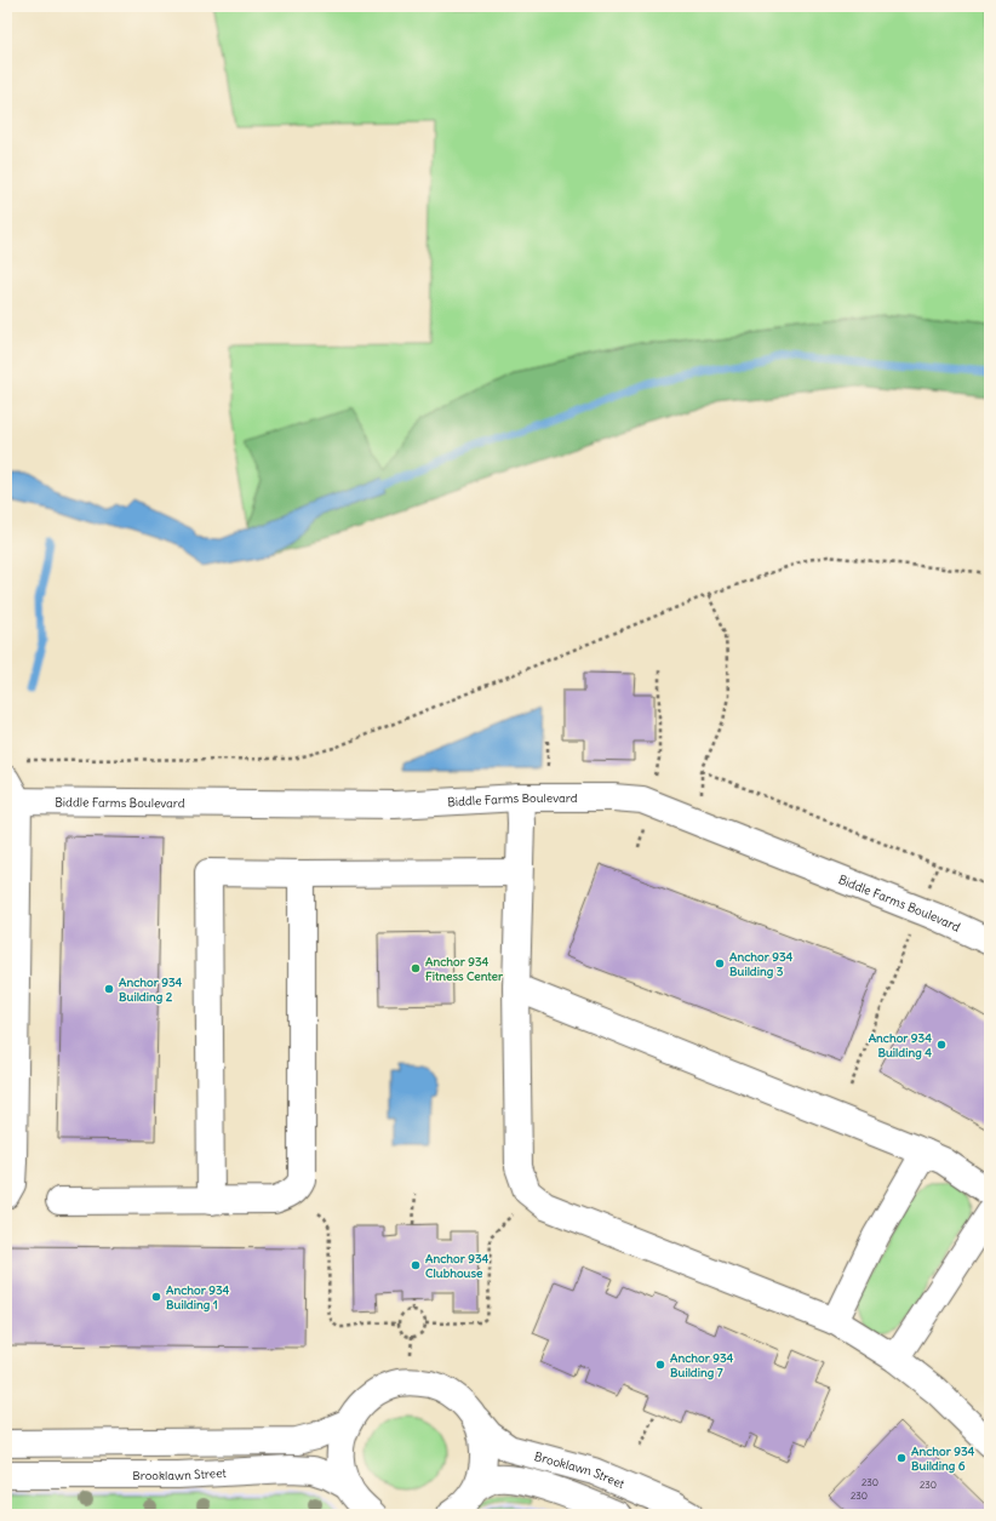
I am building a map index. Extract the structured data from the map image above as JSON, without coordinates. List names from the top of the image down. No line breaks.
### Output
{"streets":{"street":["Biddle Farms Boulevard","Brooklawn Street"]},"places":["Anchor 934 Building 3","Anchor 934 Fitness Center","Anchor 934 Building 2","Anchor 934 Building 4","Anchor 934 Clubhouse","Anchor 934 Building 1","Anchor 934 Building 7","Anchor 934 Building 6"],"house_numbers":["230","230","230"]}
